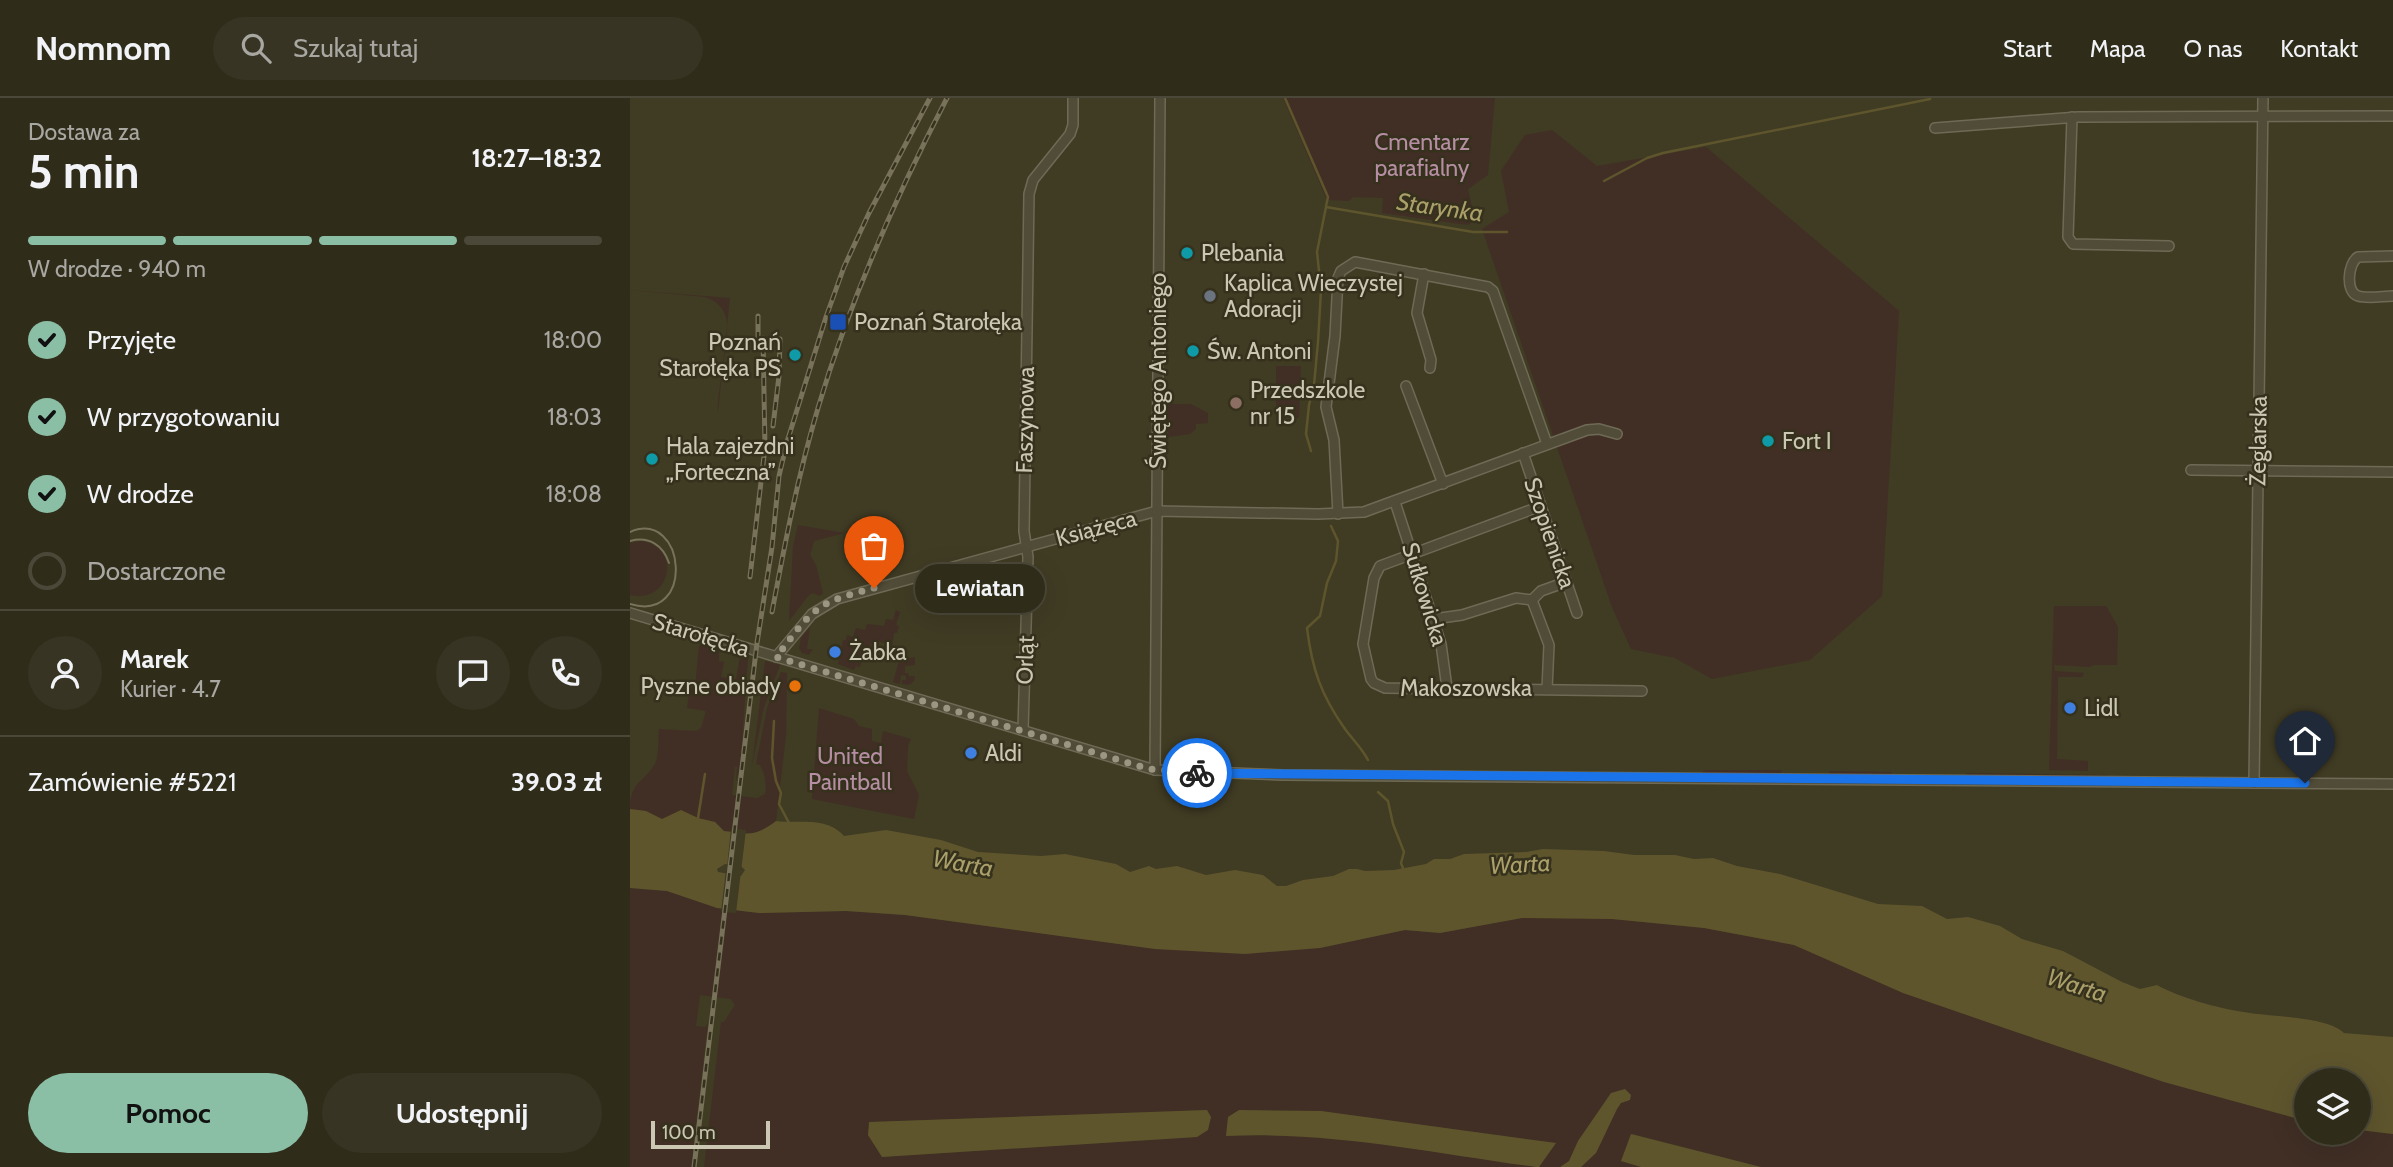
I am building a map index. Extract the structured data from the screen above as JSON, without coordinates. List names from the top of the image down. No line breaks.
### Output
{"streets":{"street":["Świętego Antoniego","Faszynowa","Żeglarska","Książęca","Szopienicka","Sułkowicka","Starołęcka","Orląt","Makoszowska"]},"crossings":[["Świętego Antoniego","Książęca"],["Świętego Antoniego","Starołęcka"],["Faszynowa","Książęca"],["Faszynowa","Orląt"],["Żeglarska","Starołęcka"],["Książęca","Szopienicka"],["Książęca","Sułkowicka"],["Książęca","Starołęcka"],["Książęca","Orląt"],["Szopienicka","Makoszowska"],["Sułkowicka","Makoszowska"],["Starołęcka","Orląt"]],"water":["Starynka","Warta"],"parks":["Cmentarz parafialny","United Paintball"],"places":{"other":["Plebania","Kaplica Wieczystej Adoracji","Św. Antoni","Poznań Starołęka PS","Przedszkole nr 15","Fort I","Hala zajezdni „Forteczna”","Lewiatan","Żabka","Pyszne obiady","Lidl","Aldi"],"transit":["Poznań Starołęka"]},"scale_bar":"100 m","page":{"header":"Nomnom","search":"Szukaj tutaj","nav":["Start","Mapa","O nas","Kontakt"],"heading":["5 min","Dostawa za","18:27–18:32"],"panel":["Marek","Kurier · 4.7","Zamówienie #5221","39.03 zł"],"bar":"W drodze · 940 m","list":[["Przyjęte","18:00"],["W przygotowaniu","18:03"],["W drodze","18:08"],"Dostarczone"],"bubble":"Lewiatan","buttons":["Pomoc","Udostępnij"],"scale":"100 m"}}
